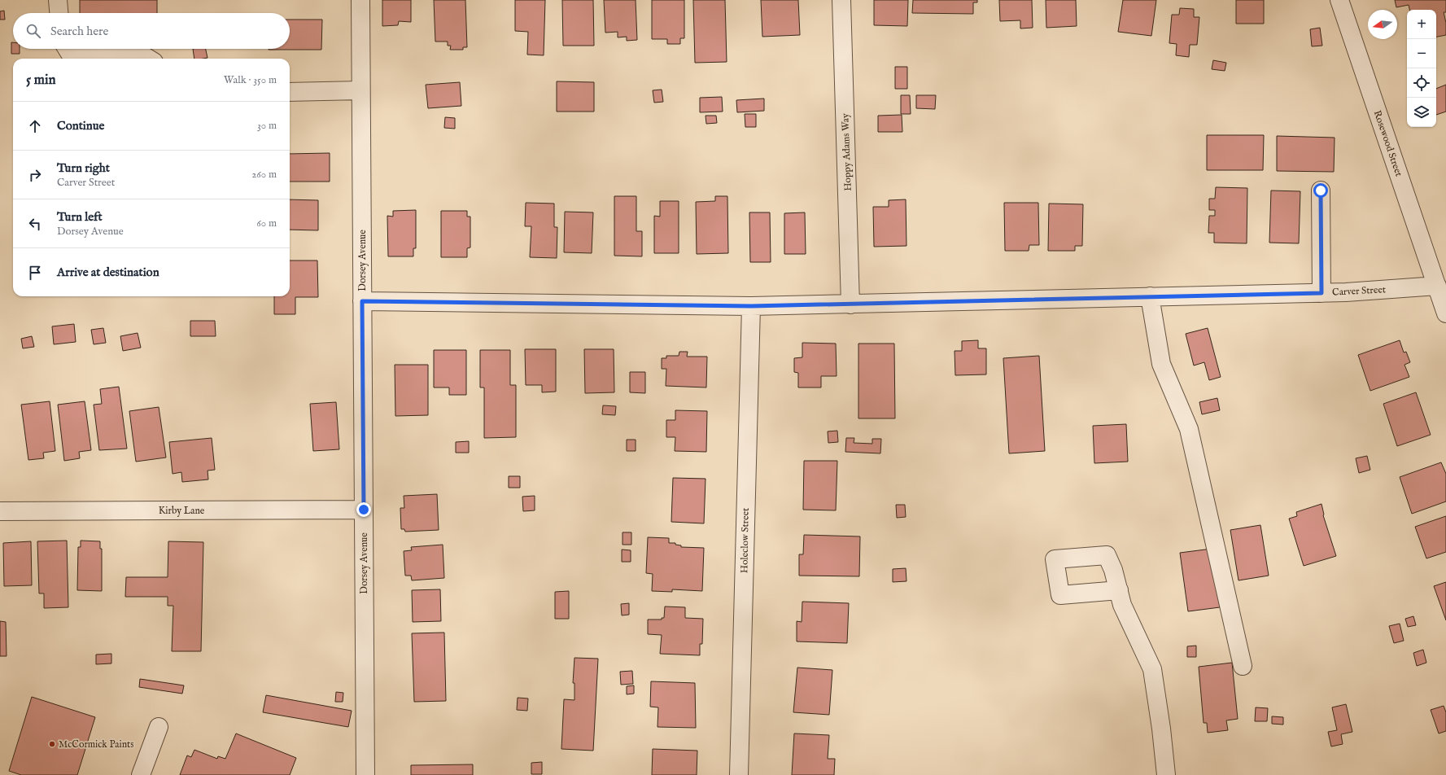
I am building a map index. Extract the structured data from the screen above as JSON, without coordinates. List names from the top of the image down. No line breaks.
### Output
{"streets":{"street":["Rosewood Street","Hoppy Adams Way","Dorsey Avenue","Carver Street","Kirby Lane","Holeclow Street"]},"crossings":[["Rosewood Street","Carver Street"],["Hoppy Adams Way","Carver Street"],["Dorsey Avenue","Carver Street"],["Dorsey Avenue","Kirby Lane"],["Carver Street","Holeclow Street"]],"places":["McCormick Paints"],"north":"left","page":{"map_buttons":["+","−"],"search":"Search here","heading":["5 min","Walk · 350 m"],"list":[["Continue","30 m"],["Turn right","Carver Street","260 m"],["Turn left","Dorsey Avenue","60 m"],"Arrive at destination"]}}
